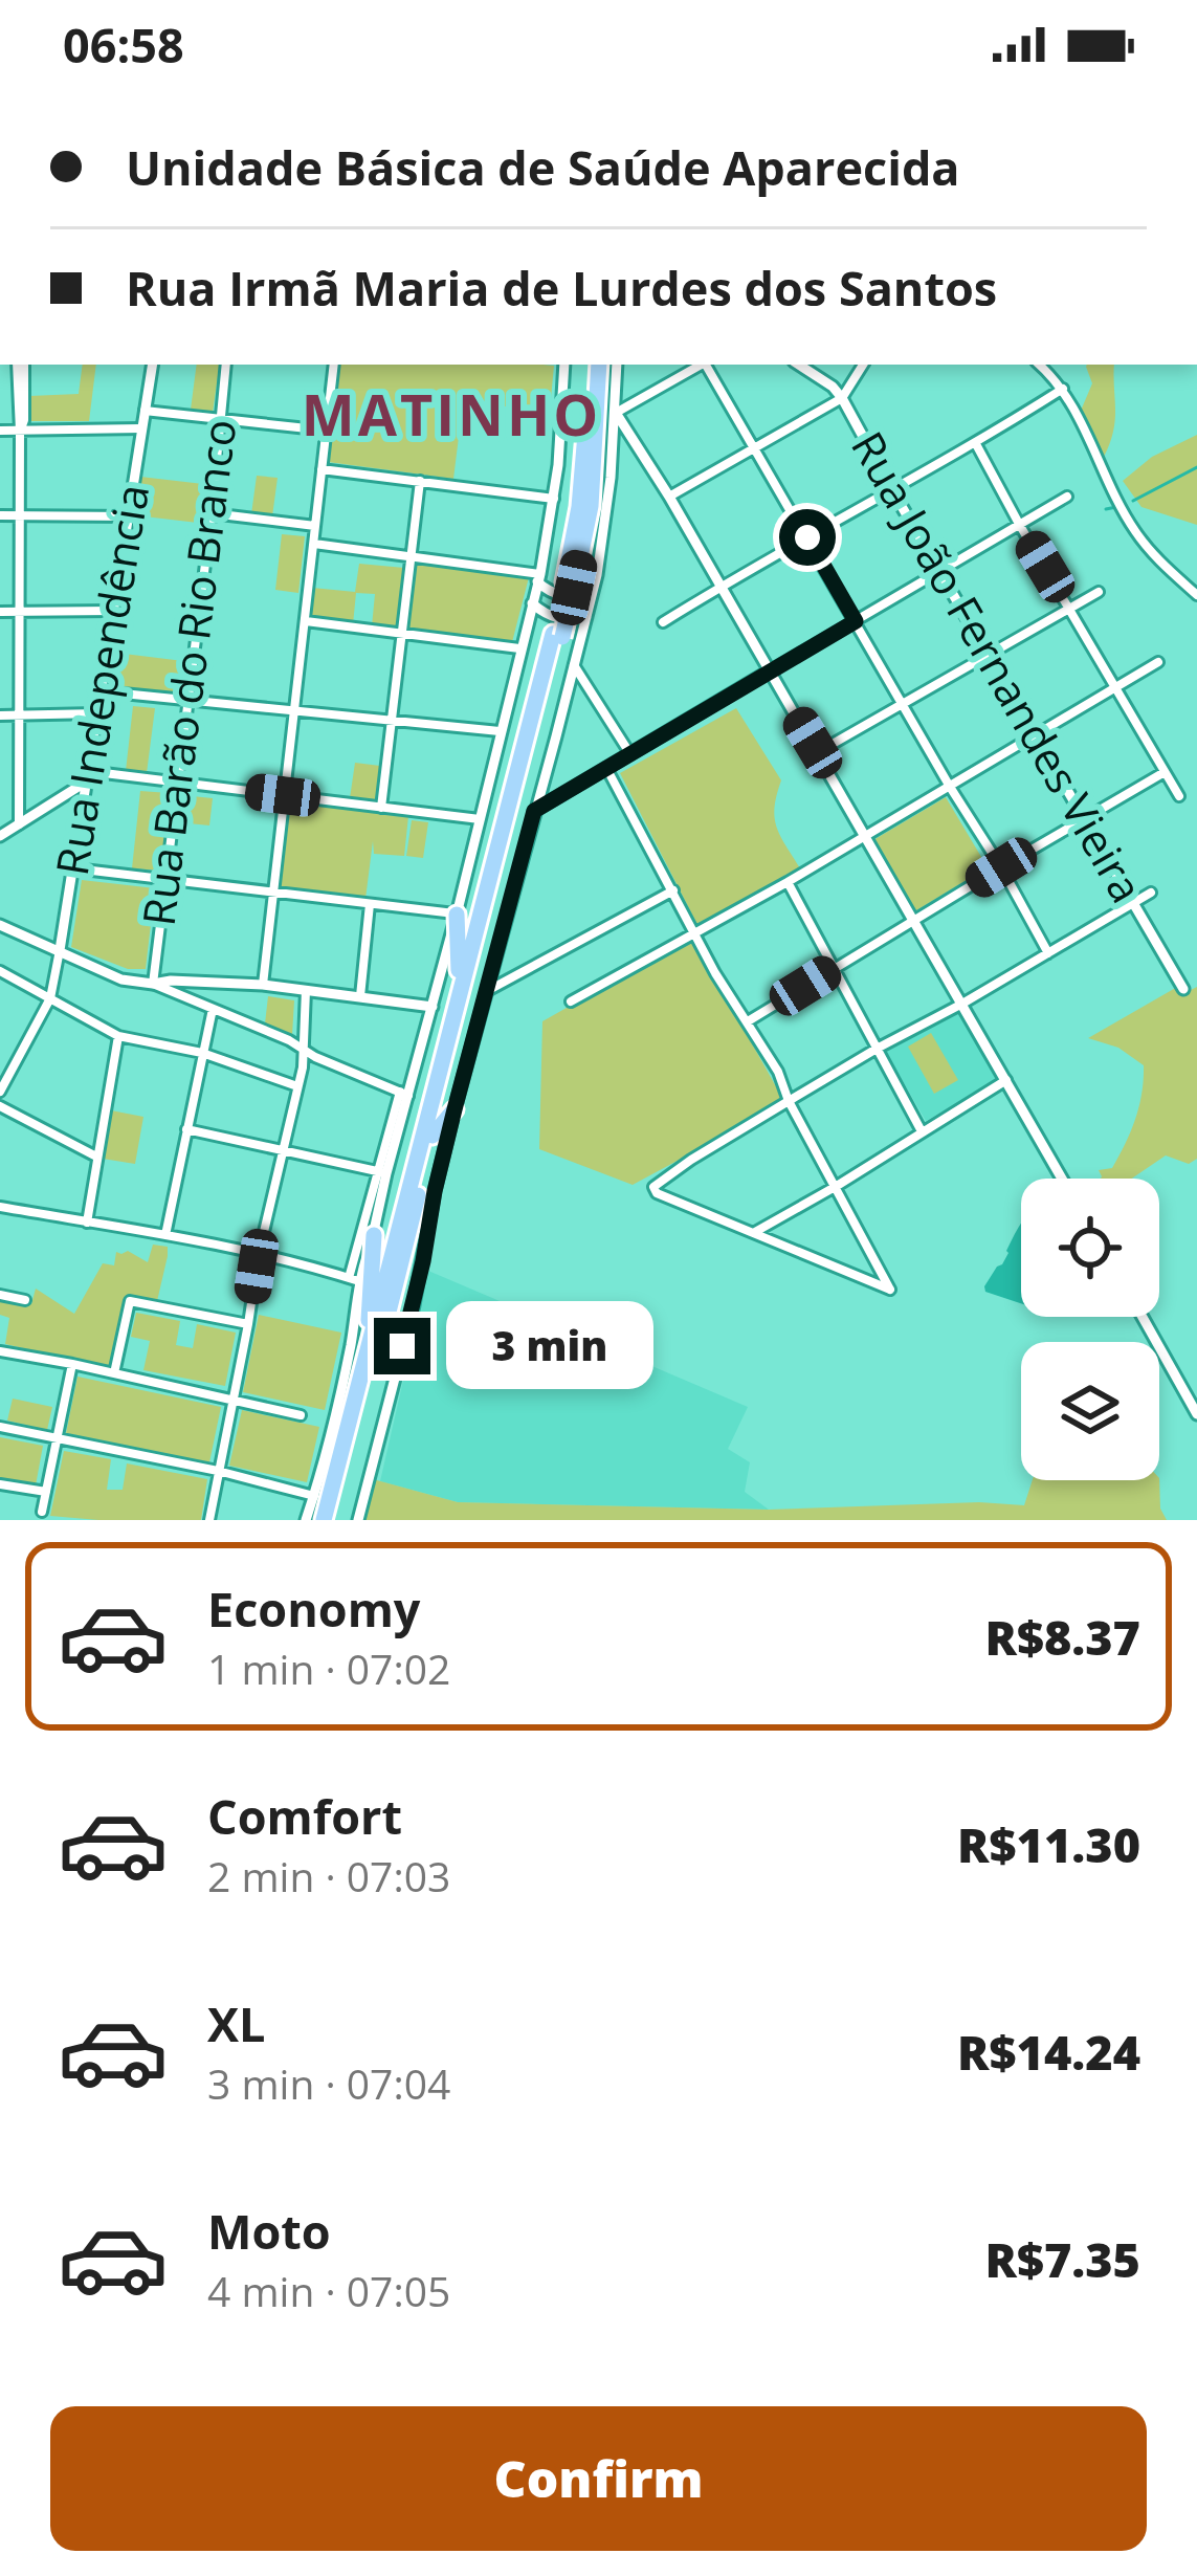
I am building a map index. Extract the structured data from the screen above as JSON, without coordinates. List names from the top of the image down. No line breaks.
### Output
{"streets":{"street":["Rua João Fernandes Vieira","Rua Barão do Rio Branco","Rua Independência"]},"districts":["MATINHO"],"page":{"status":"06:58","banner":["Unidade Básica de Saúde Aparecida","Rua Irmã Maria de Lurdes dos Santos"],"bubble":"3 min","list":[{"name":"Economy","note":"1 min · 07:02","value":"R$8.37"},{"name":"Comfort","note":"2 min · 07:03","value":"R$11.30"},{"name":"XL","note":"3 min · 07:04","value":"R$14.24"},{"name":"Moto","note":"4 min · 07:05","value":"R$7.35"}],"buttons":"Confirm"}}
